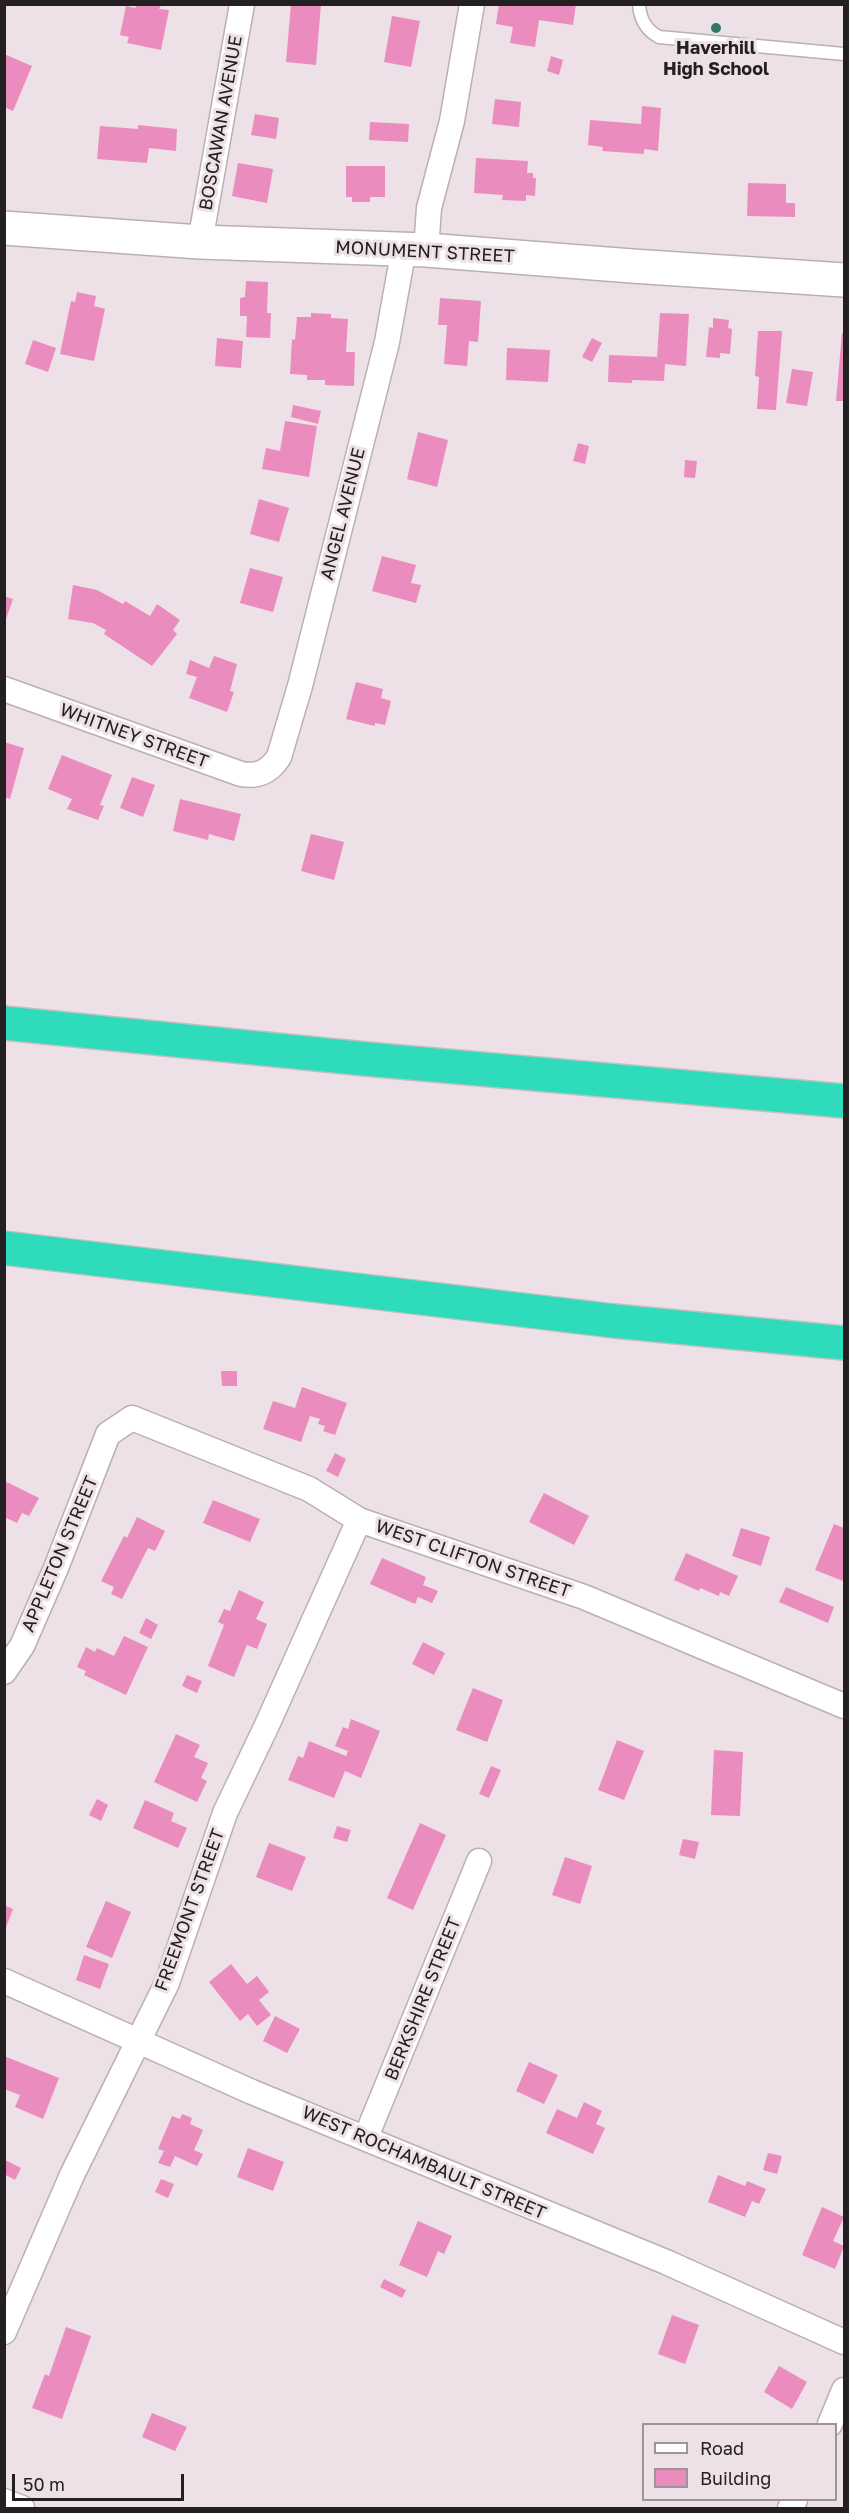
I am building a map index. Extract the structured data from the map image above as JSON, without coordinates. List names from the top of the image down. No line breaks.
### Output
{"streets":{"main road":["MONUMENT STREET"],"street":["BOSCAWAN AVENUE","ANGEL AVENUE","WHITNEY STREET","APPLETON STREET","WEST CLIFTON STREET","FREEMONT STREET","BERKSHIRE STREET","WEST ROCHAMBAULT STREET"]},"crossings":[["BOSCAWAN AVENUE","MONUMENT STREET"],["MONUMENT STREET","ANGEL AVENUE"],["ANGEL AVENUE","WHITNEY STREET"],["APPLETON STREET","WEST CLIFTON STREET"],["WEST CLIFTON STREET","FREEMONT STREET"],["FREEMONT STREET","WEST ROCHAMBAULT STREET"],["BERKSHIRE STREET","WEST ROCHAMBAULT STREET"]],"places":["Haverhill High School"],"legend":["Road","Building"],"scale_bar":"50 m"}
